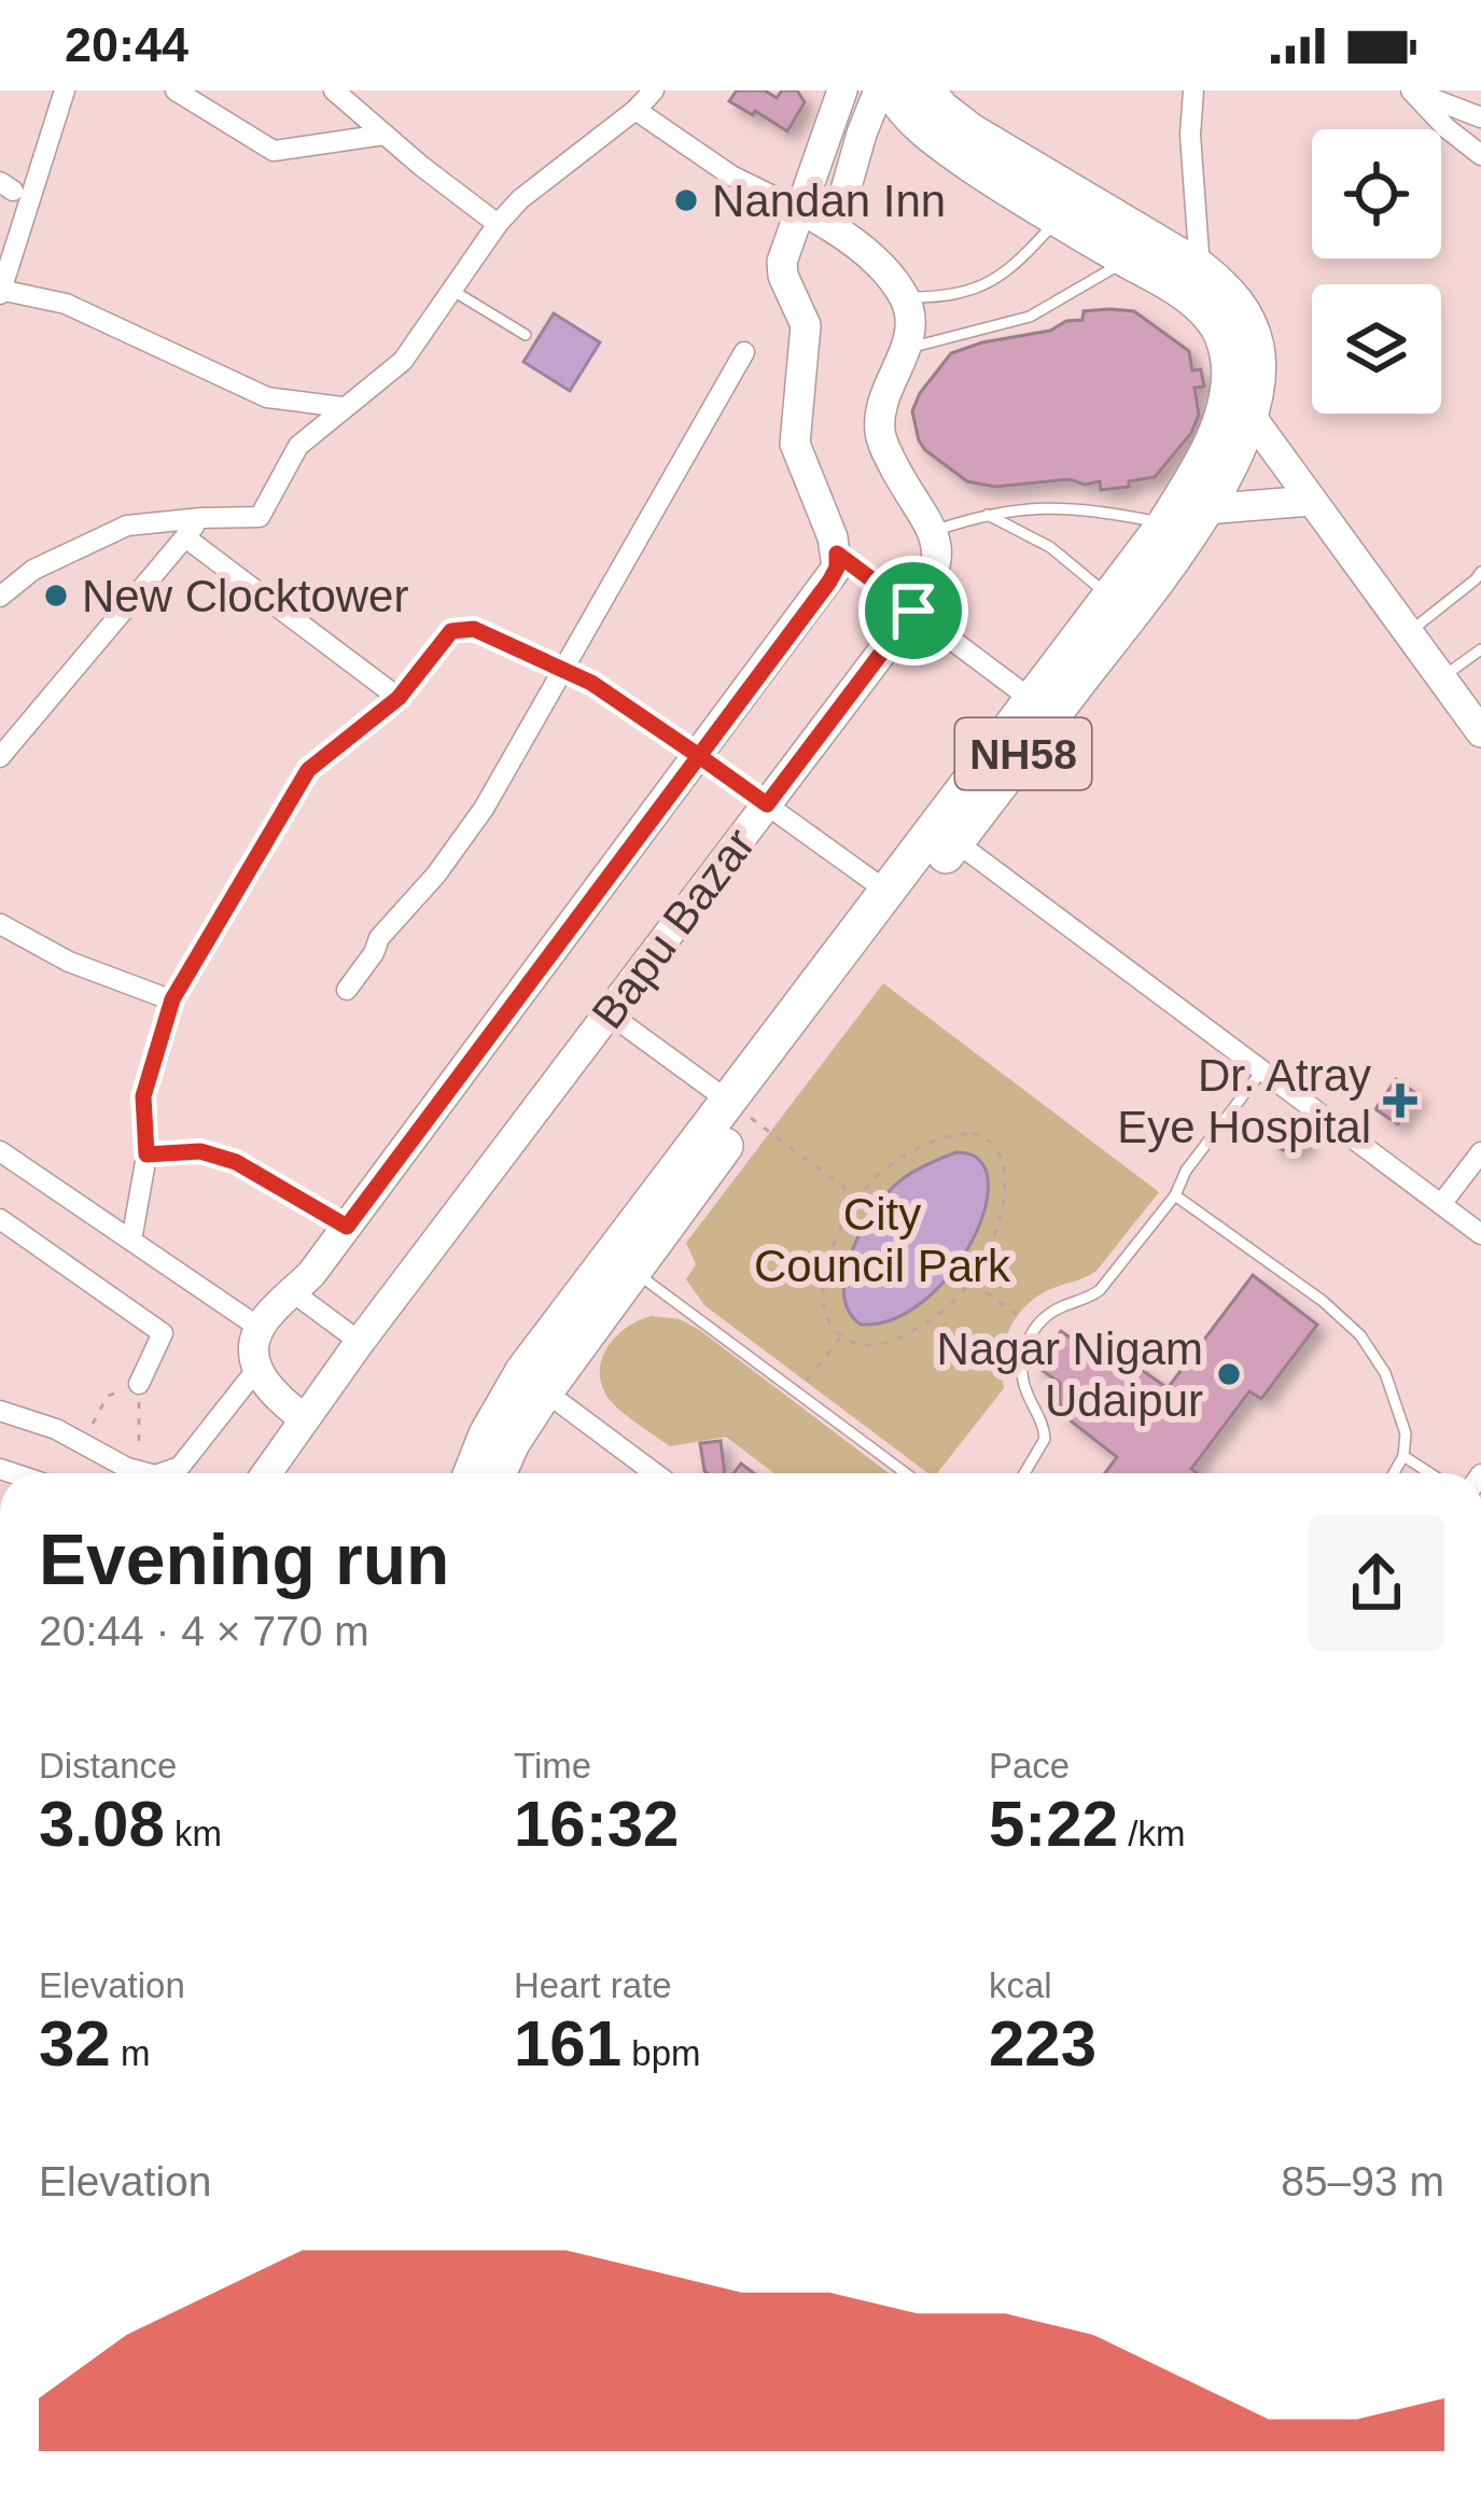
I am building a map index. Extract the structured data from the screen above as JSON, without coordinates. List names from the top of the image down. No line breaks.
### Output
{"streets":{"highway":["NH58"],"street":["Bapu Bazar"]},"parks":["City Council Park"],"places":{"other":["Nandan Inn","New Clocktower","Nagar Nigam Udaipur"],"health":["Dr. Atray Eye Hospital"]},"page":{"status":"20:44","heading":["Evening run","20:44 · 4 × 770 m"],"stats":[["Distance","3.08 km"],["Time","16:32"],["Pace","5:22 /km"],["Elevation","32 m"],["Heart rate","161 bpm"],["kcal","223"]],"chart":["Elevation","85–93 m"]}}
